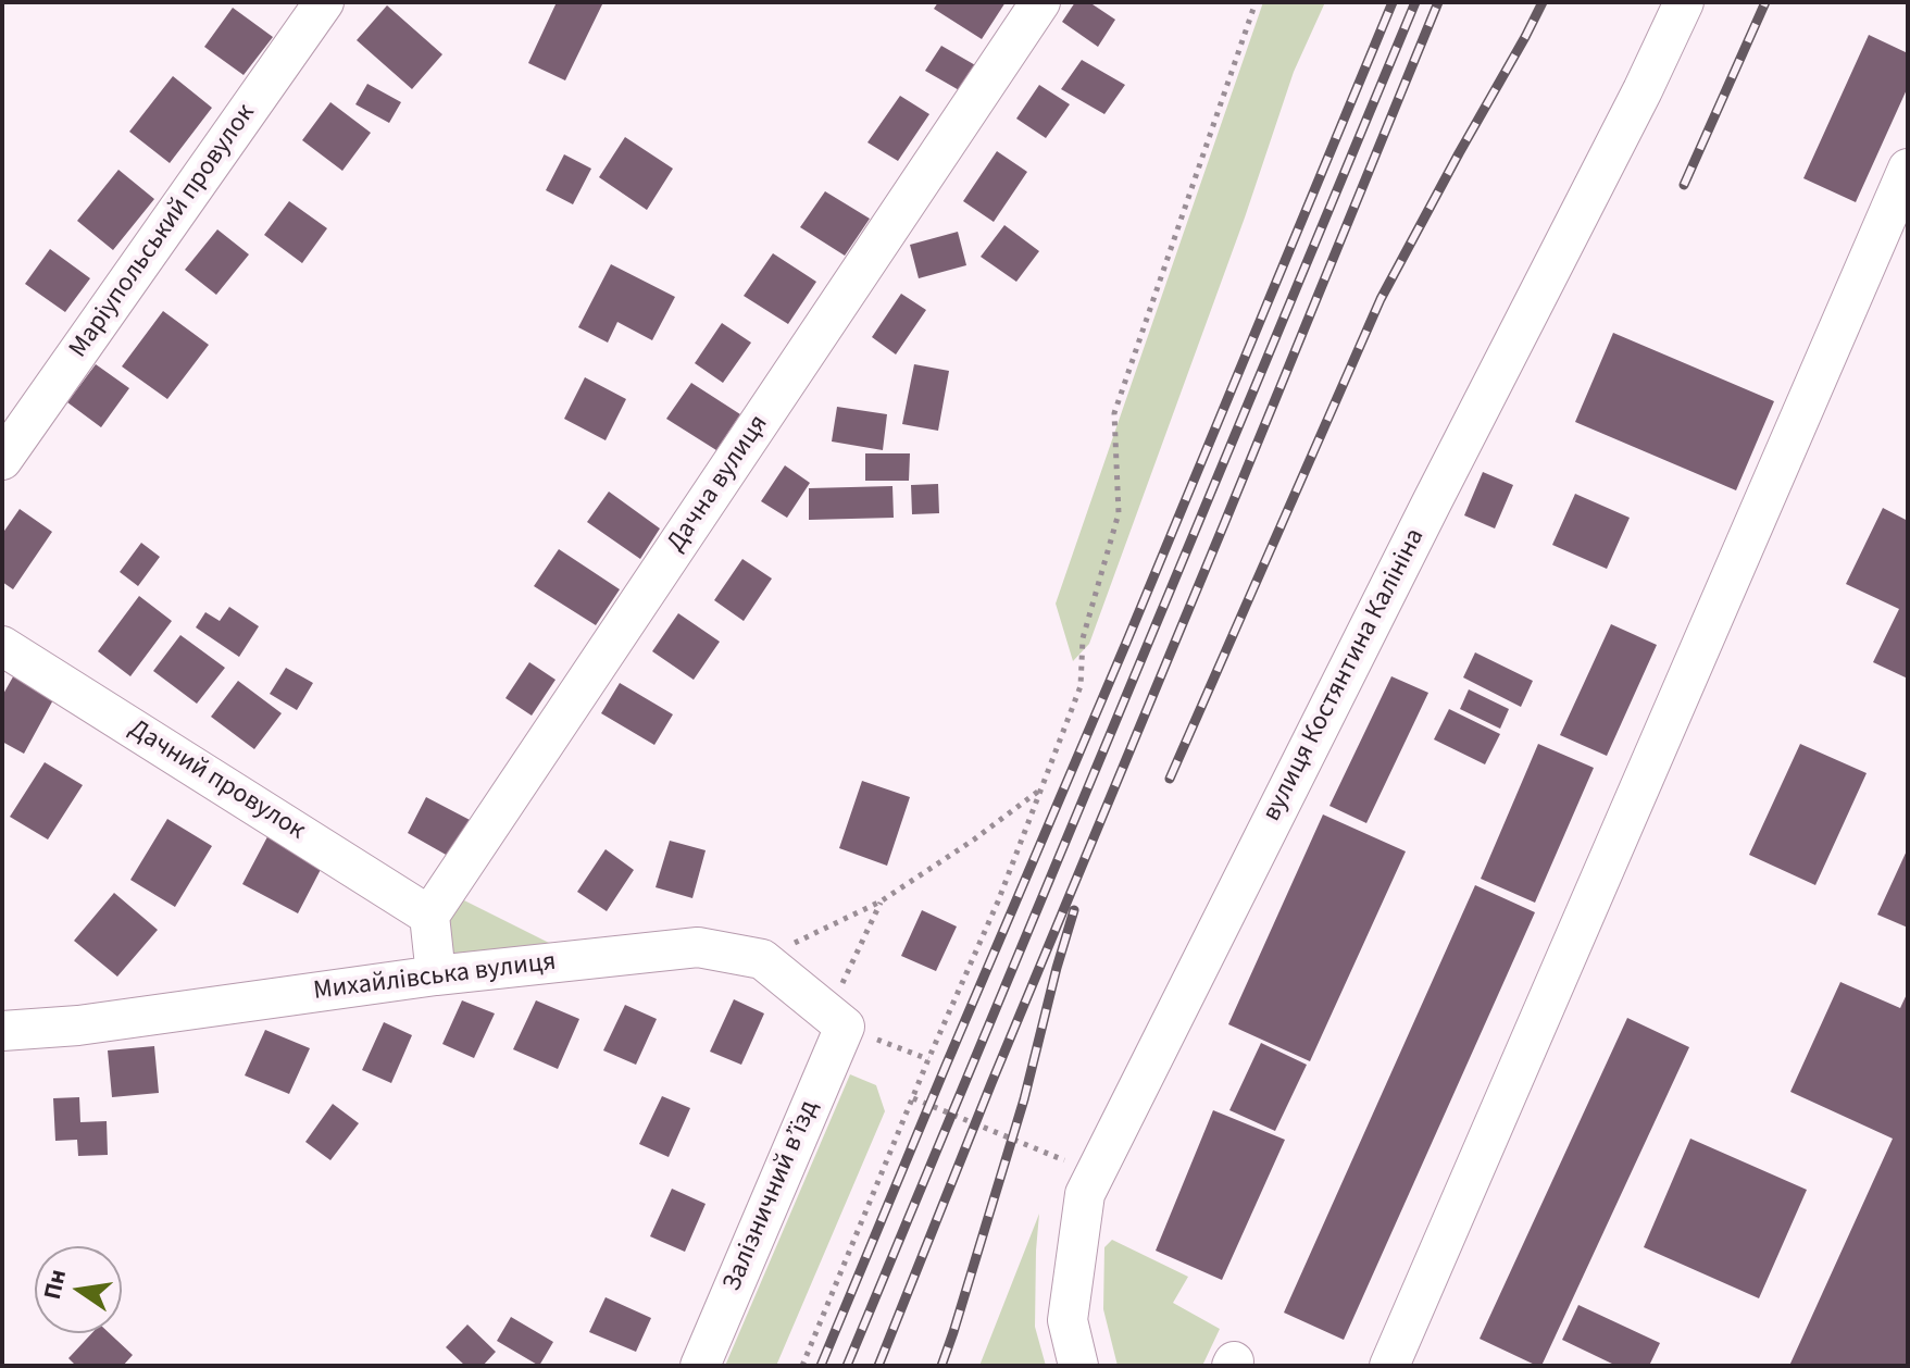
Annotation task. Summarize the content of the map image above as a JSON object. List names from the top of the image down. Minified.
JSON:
{"streets":{"street":["Маріупольський провулок","Дачна вулиця","вулиця Костянтина Калініна","Дачний провулок","Михайлівська вулиця","Залізничний в’їзд"]},"crossings":[["Дачна вулиця","Дачний провулок"],["Михайлівська вулиця","Залізничний в’їзд"]],"north":"left"}
